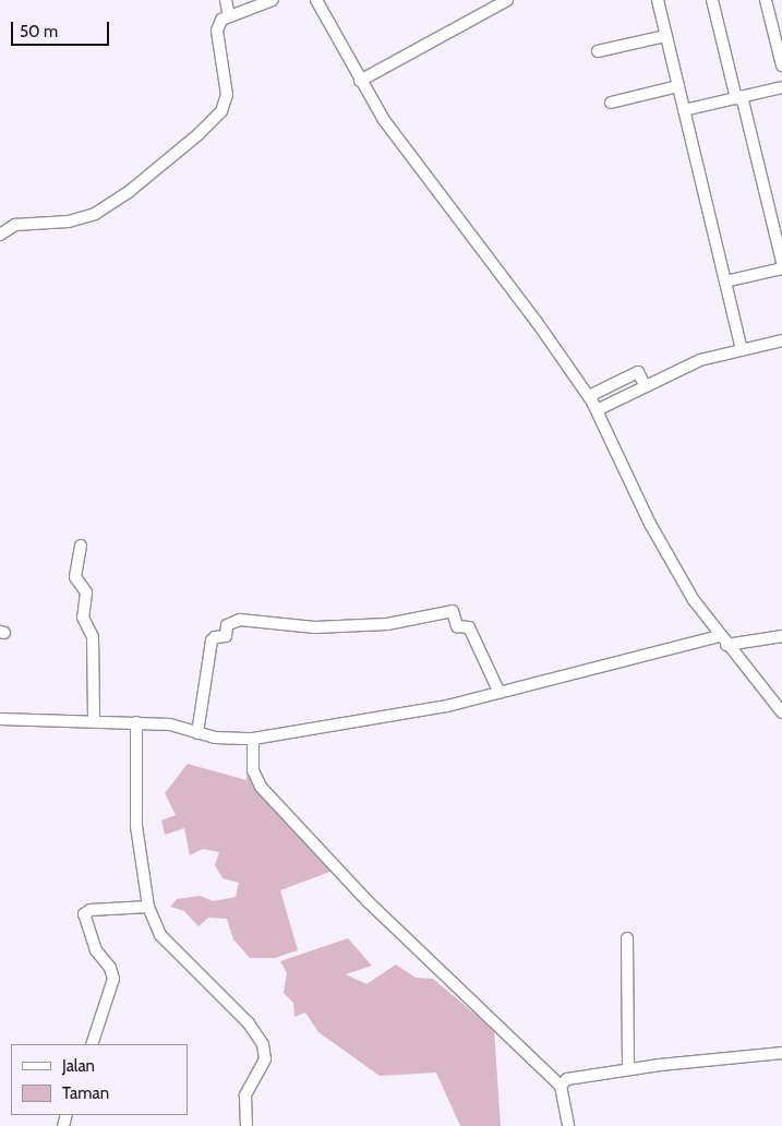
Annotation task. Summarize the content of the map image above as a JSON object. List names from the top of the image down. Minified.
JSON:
{"legend":["Jalan","Taman"],"scale_bar":"50 m"}
